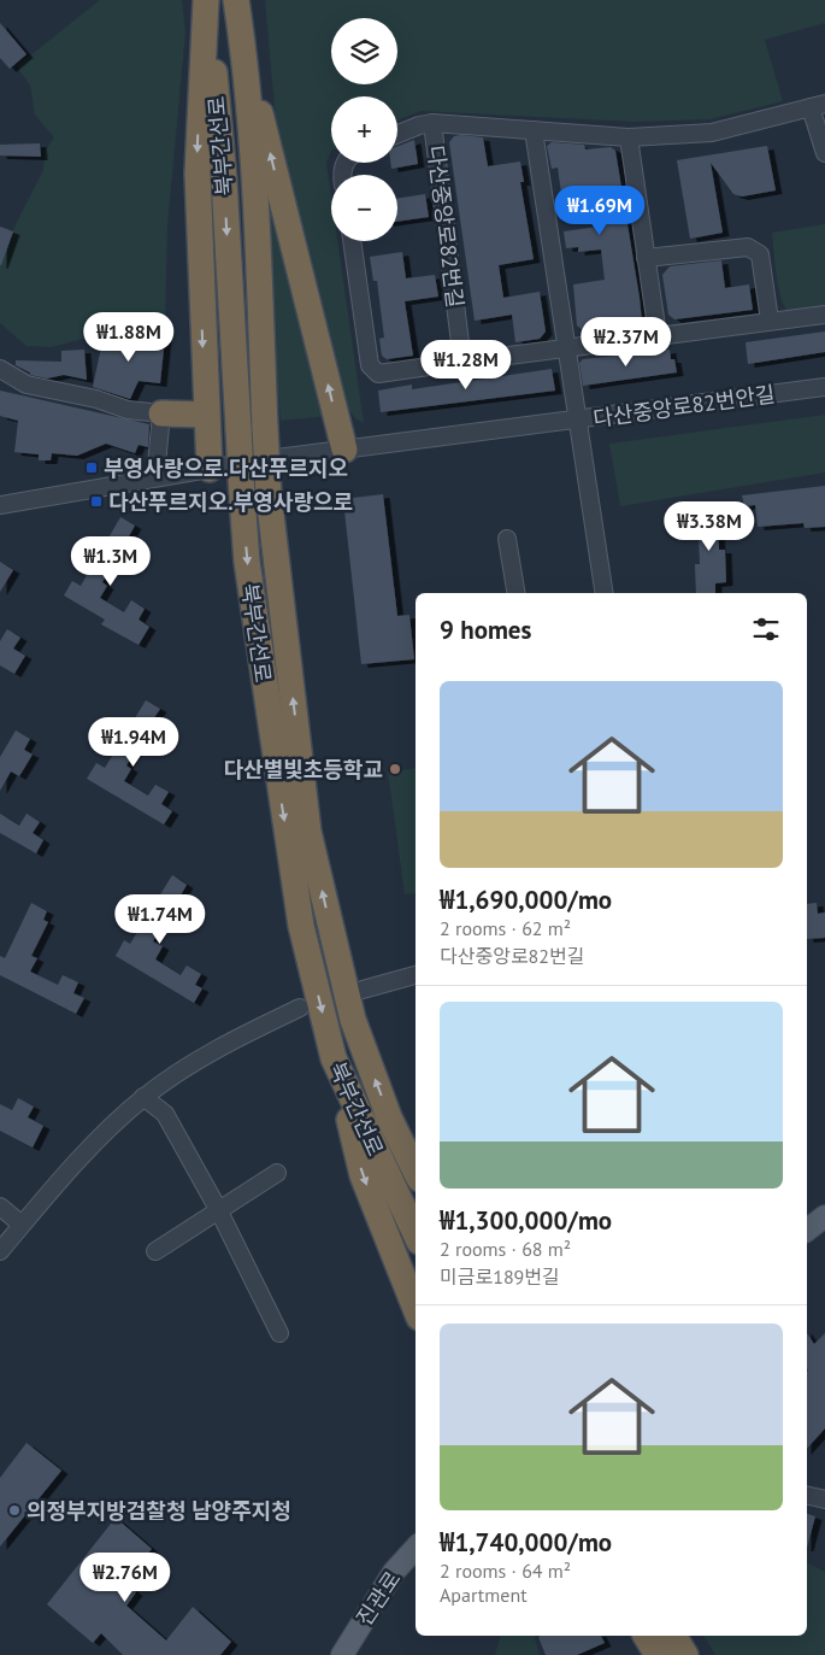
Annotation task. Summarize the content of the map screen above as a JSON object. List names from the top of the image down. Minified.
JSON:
{"streets":{"highway":["북부간선로"],"main road":["진관로"],"street":["다산중앙로82번길","다산중앙로82번안길"]},"places":{"transit":["부영사랑으로.다산푸르지오","다산푸르지오.부영사랑으로"],"other":["다산별빛초등학교","의정부지방검찰청 남양주지청"]},"page":{"map_buttons":["+","−"],"price":["₩1.69M","₩1.88M","₩2.37M","₩1.28M","₩3.38M","₩1.3M","₩1.94M","₩1.74M","₩2.76M"],"heading":"9 homes","list":[{"name":"₩1,690,000/mo","note":"2 rooms · 62 m² · 다산중앙로82번길"},{"name":"₩1,300,000/mo","note":"2 rooms · 68 m² · 미금로189번길"},{"name":"₩1,740,000/mo","note":"2 rooms · 64 m² · Apartment"}]}}
